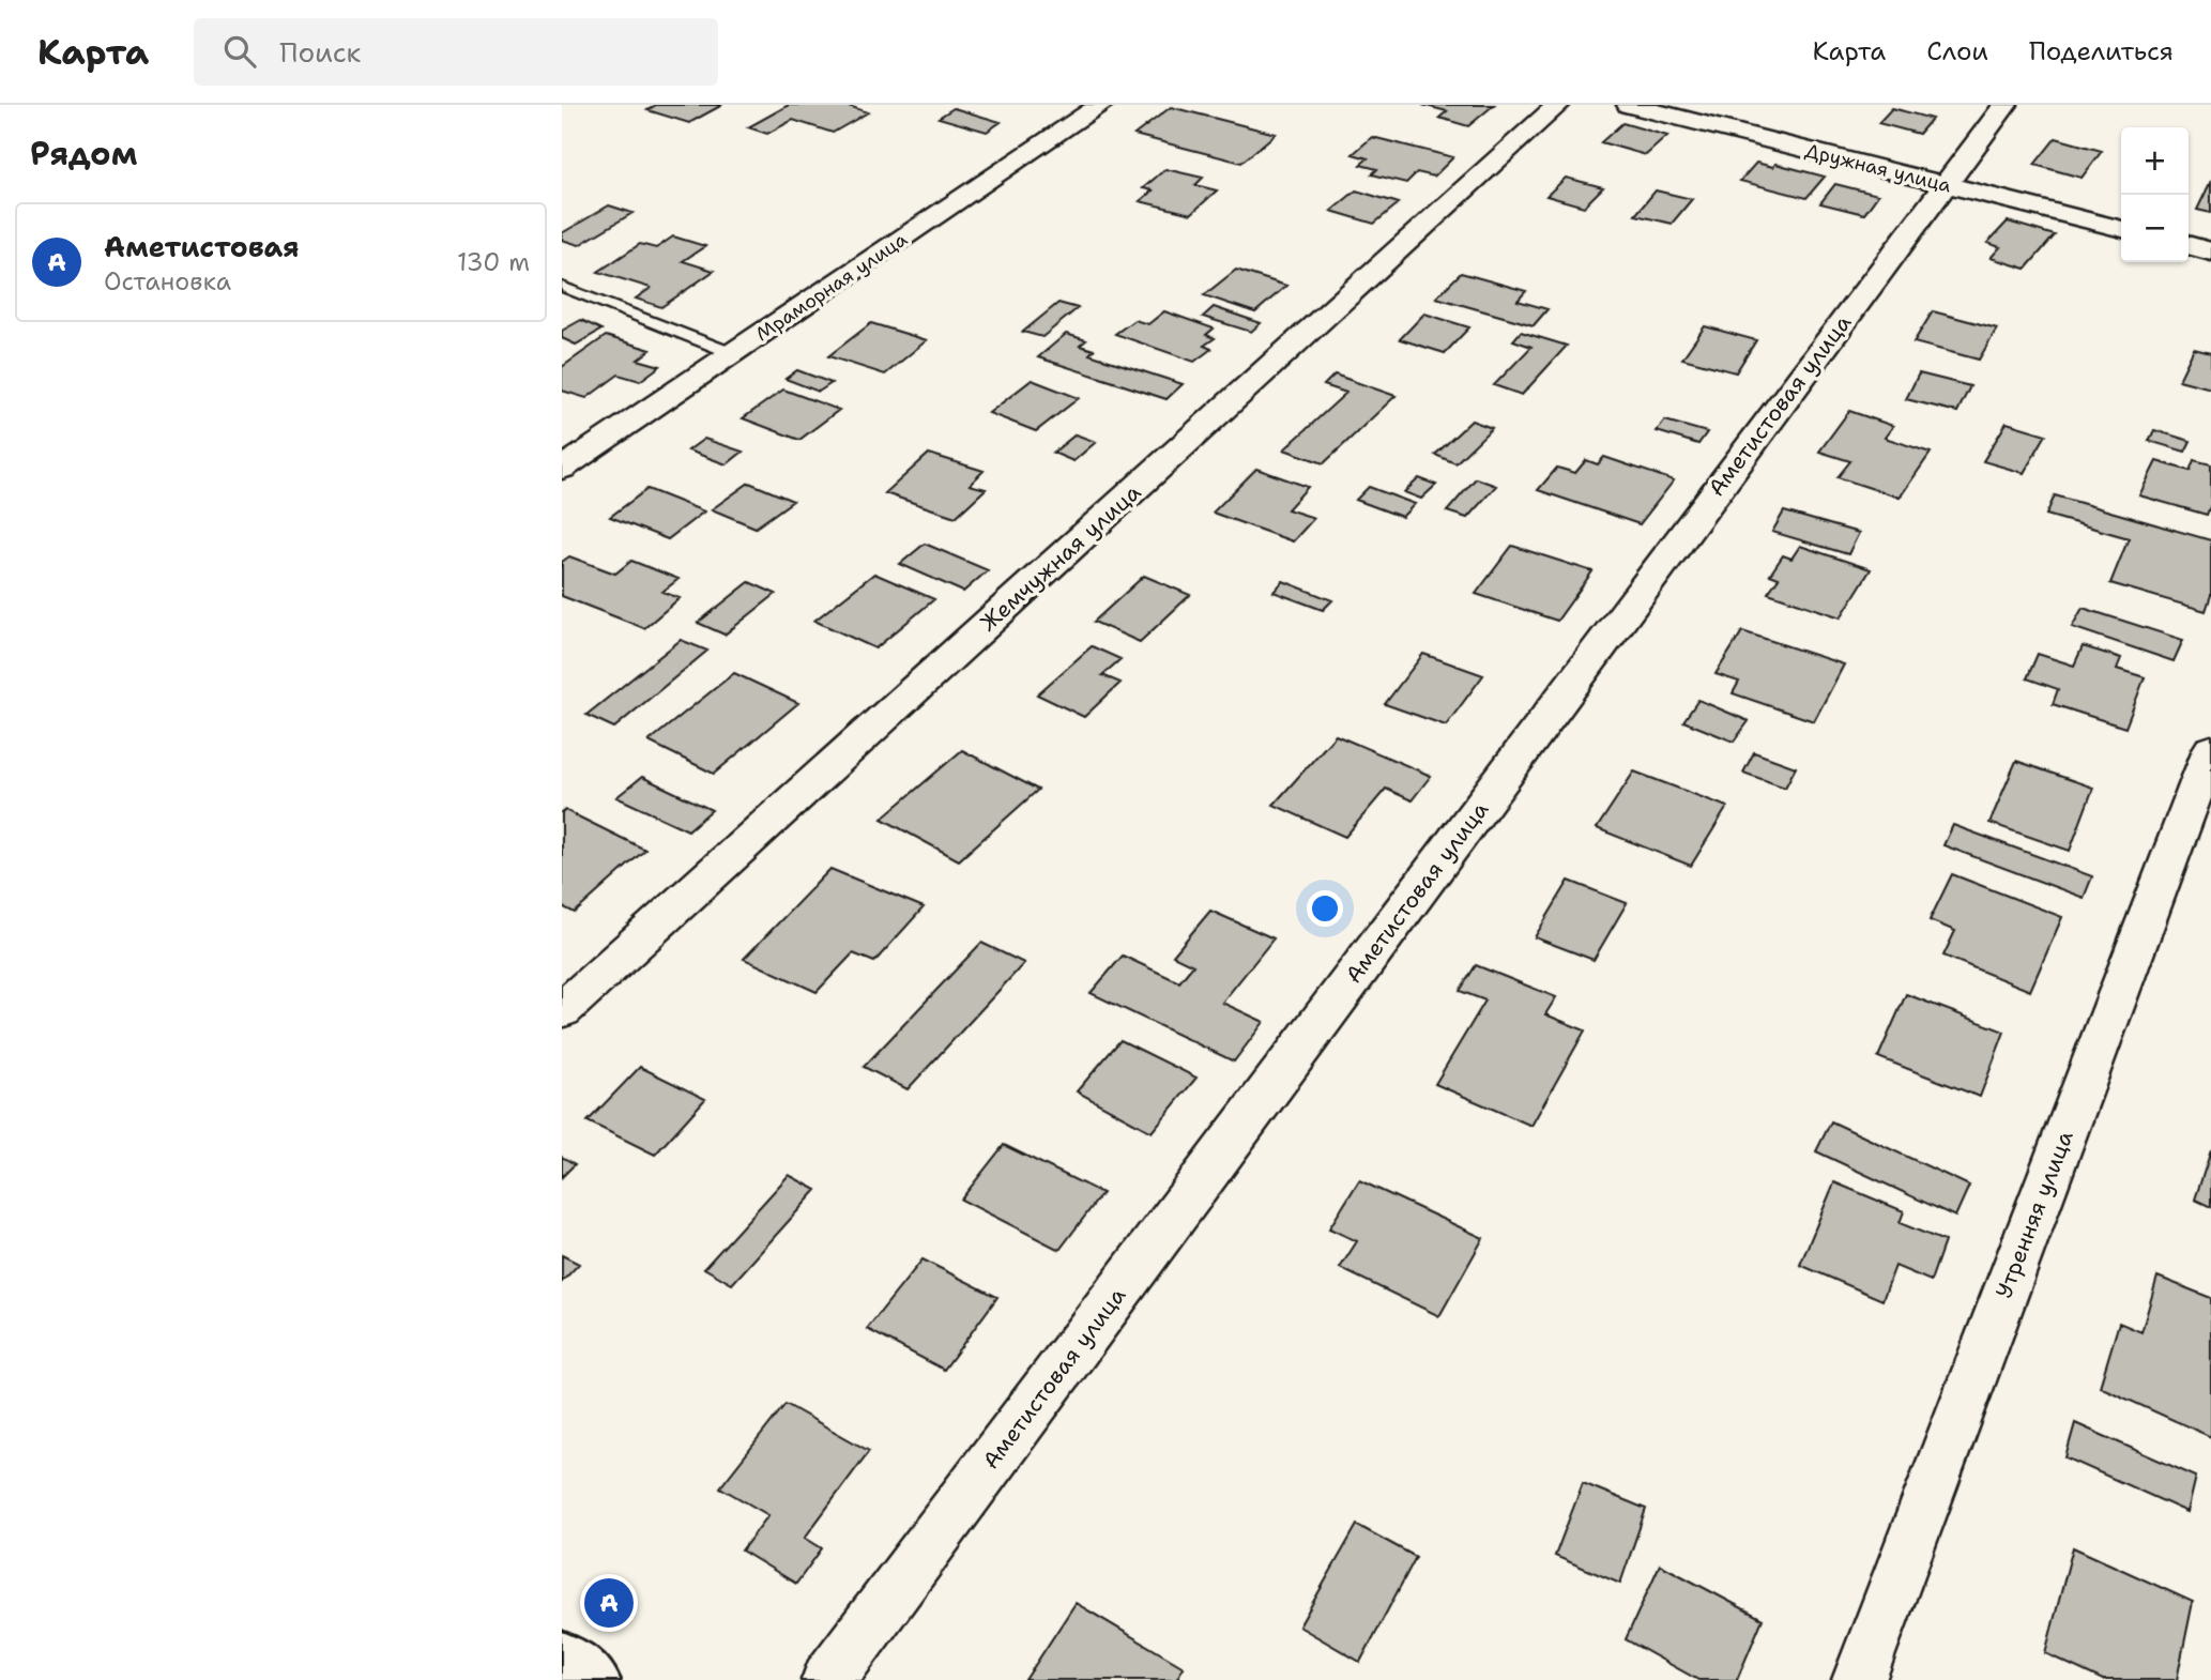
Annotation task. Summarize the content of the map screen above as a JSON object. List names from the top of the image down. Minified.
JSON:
{"streets":{"street":["Дружная улица","Мраморная улица","Аметистовая улица","Жемчужная улица","Утренняя улица"]},"crossings":[["Дружная улица","Аметистовая улица"]],"page":{"header":"Карта","search":"Поиск","nav":["Карта","Слои","Поделиться"],"heading":"Рядом","map_buttons":["+","−"],"list":[{"mark":"A","name":"Аметистовая","note":"Остановка","value":"130 m"}],"pins":"A"}}
